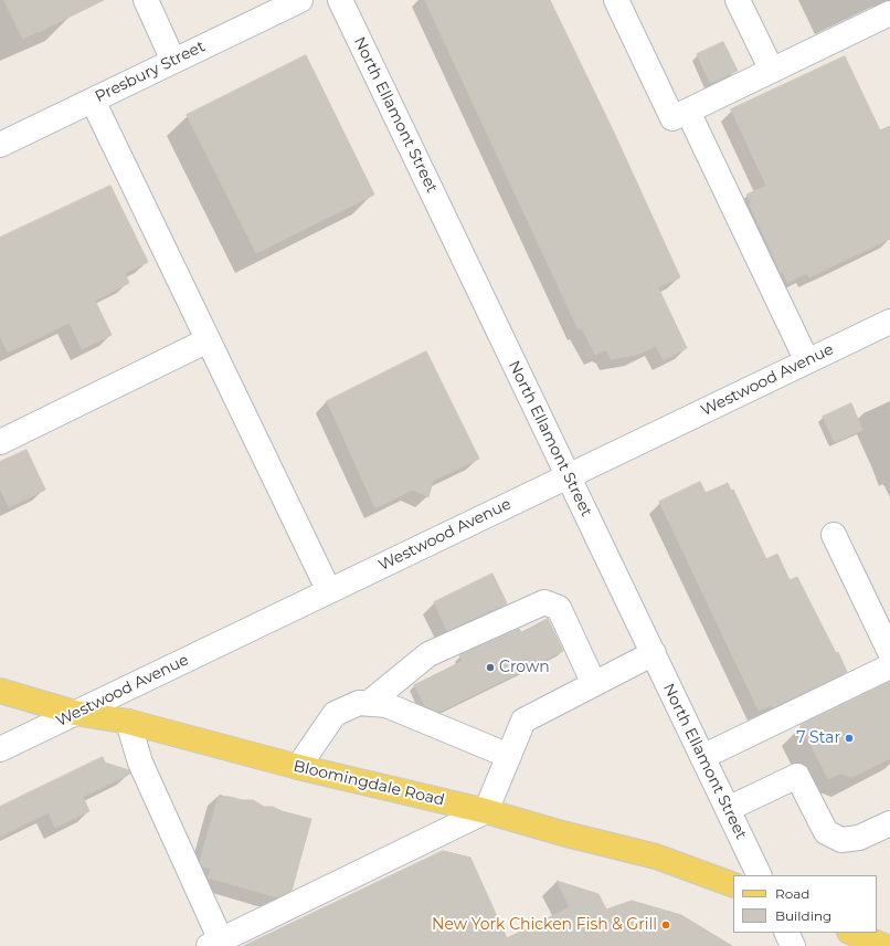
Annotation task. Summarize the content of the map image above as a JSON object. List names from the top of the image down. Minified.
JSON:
{"streets":{"main road":["Bloomingdale Road"],"street":["Presbury Street","North Ellamont Street","Westwood Avenue"]},"crossings":[["North Ellamont Street","Westwood Avenue"],["Westwood Avenue","Bloomingdale Road"]],"places":["Crown","7 Star","New York Chicken Fish & Grill"],"legend":["Road","Building"]}
